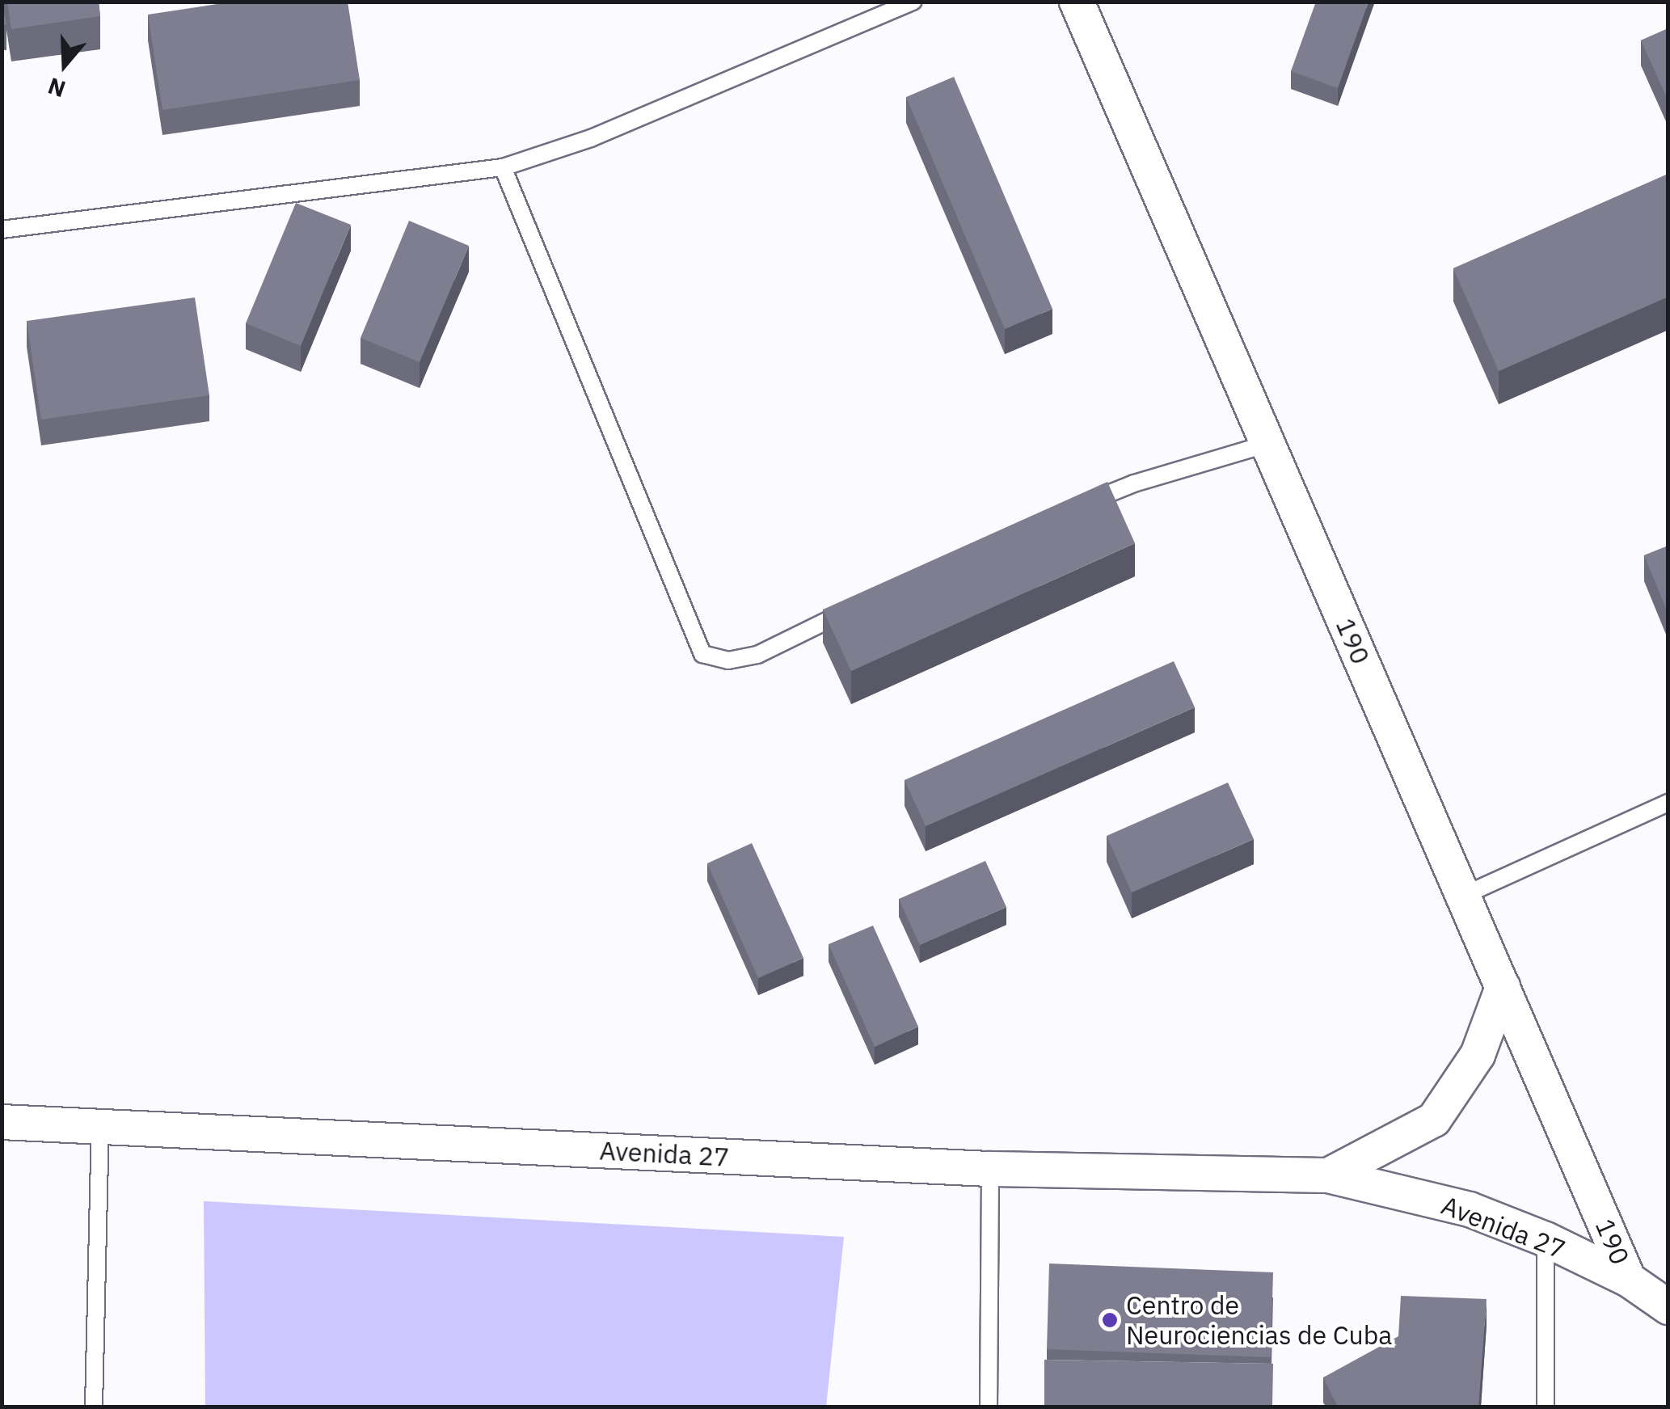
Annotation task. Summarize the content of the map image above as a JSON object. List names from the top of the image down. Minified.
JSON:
{"streets":{"street":["190","Avenida 27"]},"crossings":[["190","Avenida 27"]],"places":["Centro de Neurociencias de Cuba"],"north":"bottom"}
